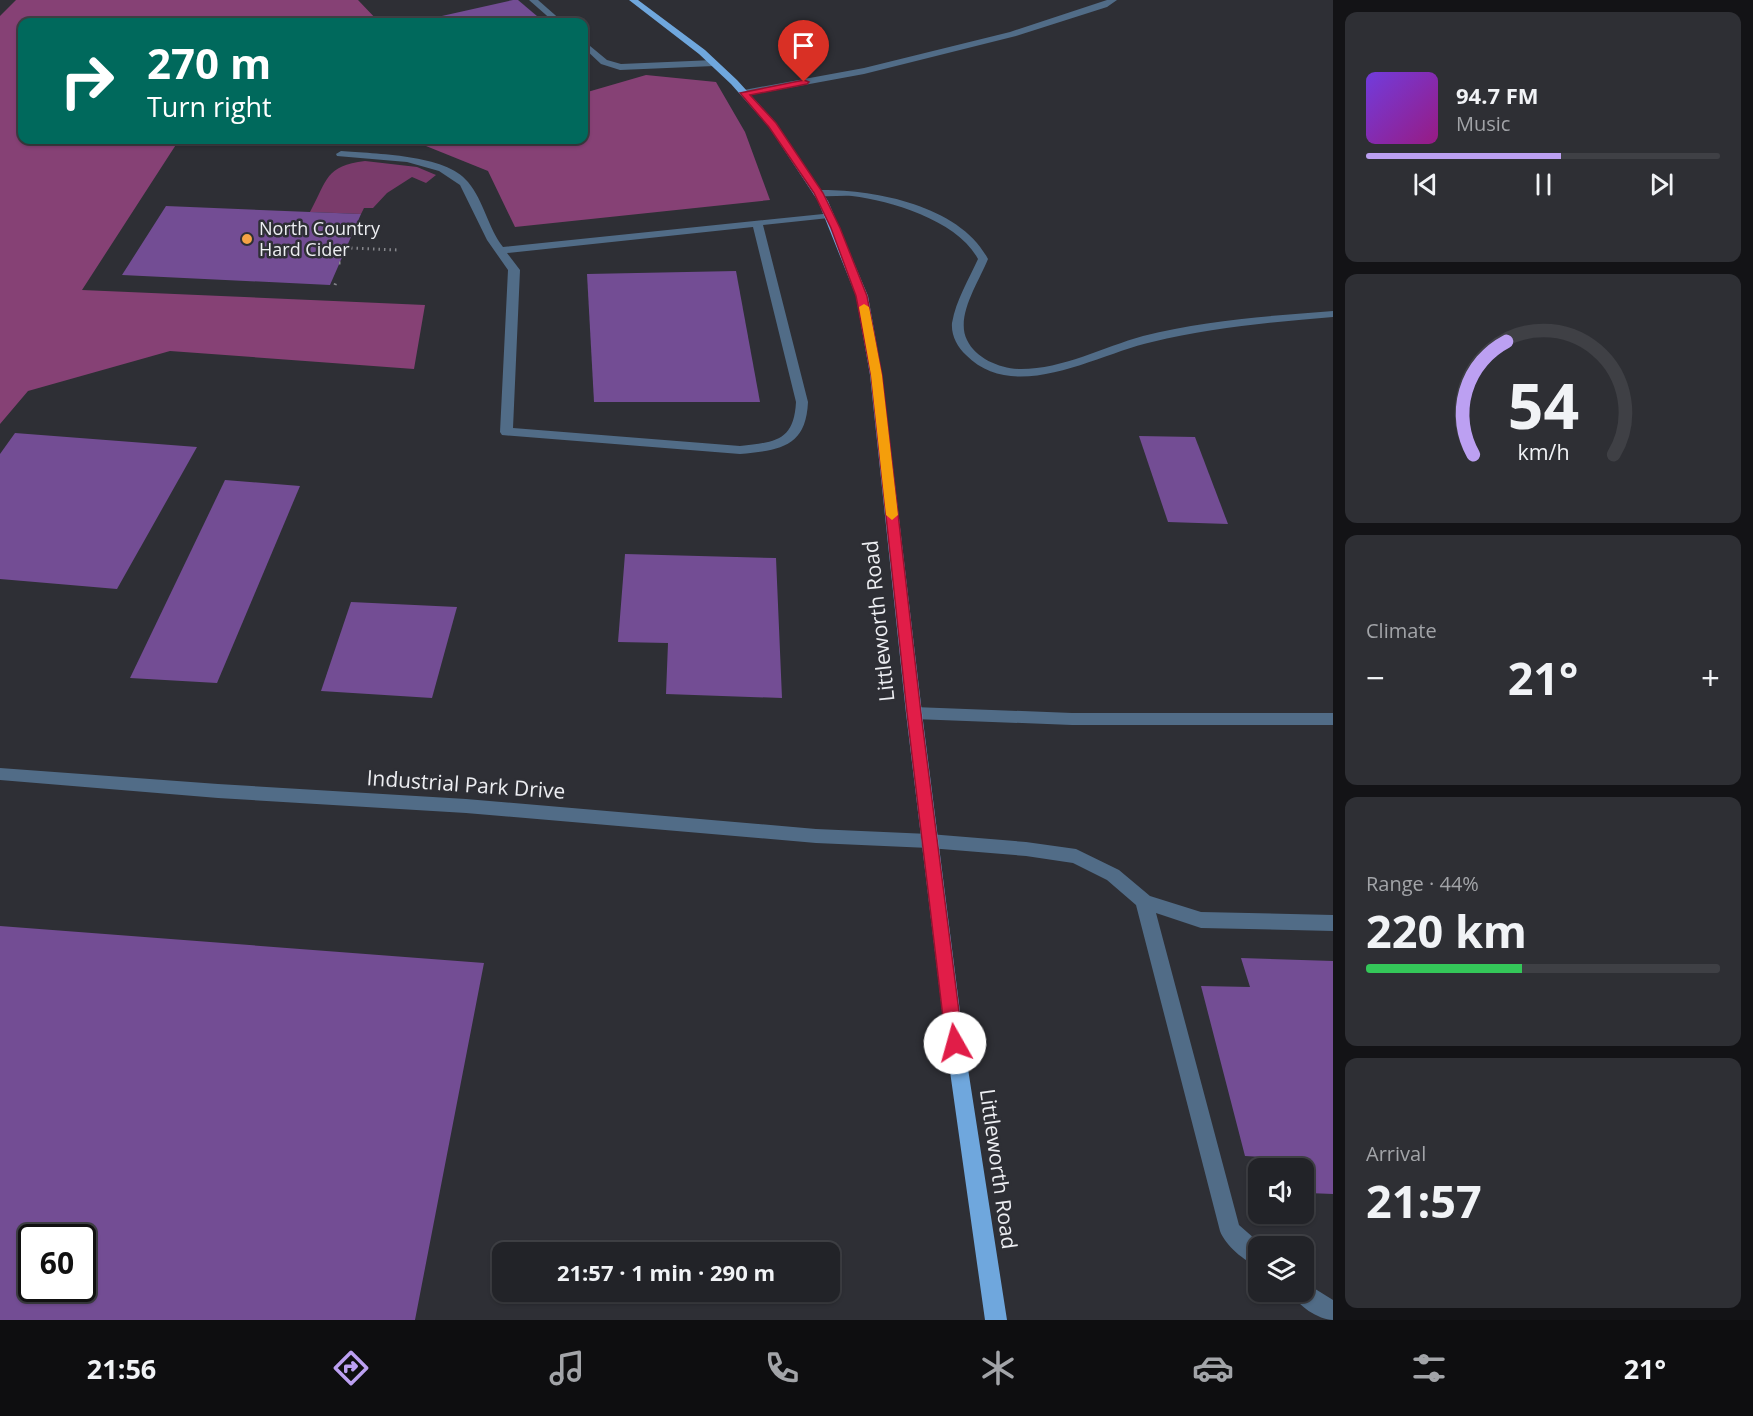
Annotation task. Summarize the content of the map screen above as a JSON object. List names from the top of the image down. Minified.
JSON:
{"streets":{"main road":["Littleworth Road"],"street":["Industrial Park Drive"]},"crossings":[["Littleworth Road","Industrial Park Drive"]],"places":["North Country Hard Cider"],"page":{"turn":["270 m","Turn right"],"song":["94.7 FM","Music"],"tile":["Climate",["Range · 44%","220 km"],["Arrival","21:57"]],"heat":["−","21°","+"],"limit":"60","trip":"21:57 · 1 min · 290 m","tabs":["21:56","21°"],"gauge":["54","km/h"]}}
